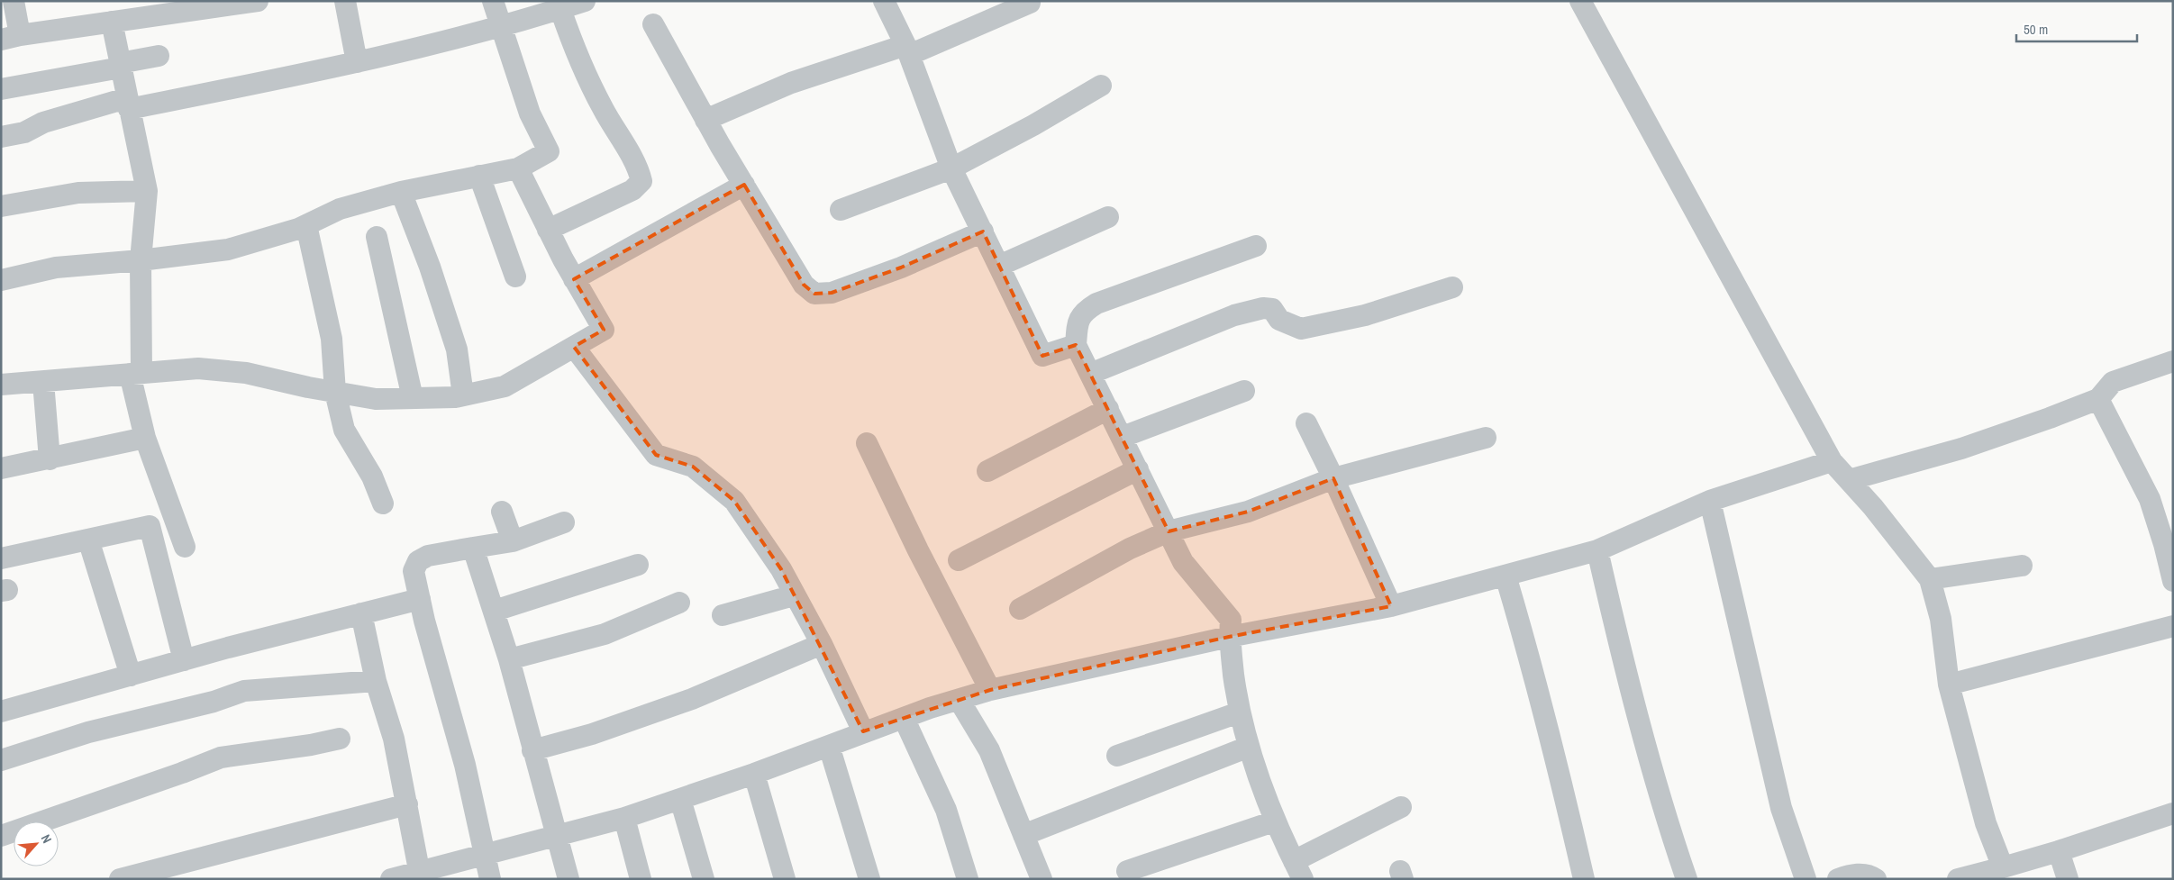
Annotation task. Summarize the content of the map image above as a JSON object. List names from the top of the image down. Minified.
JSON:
{"scale_bar":"50 m","north":"top right"}
